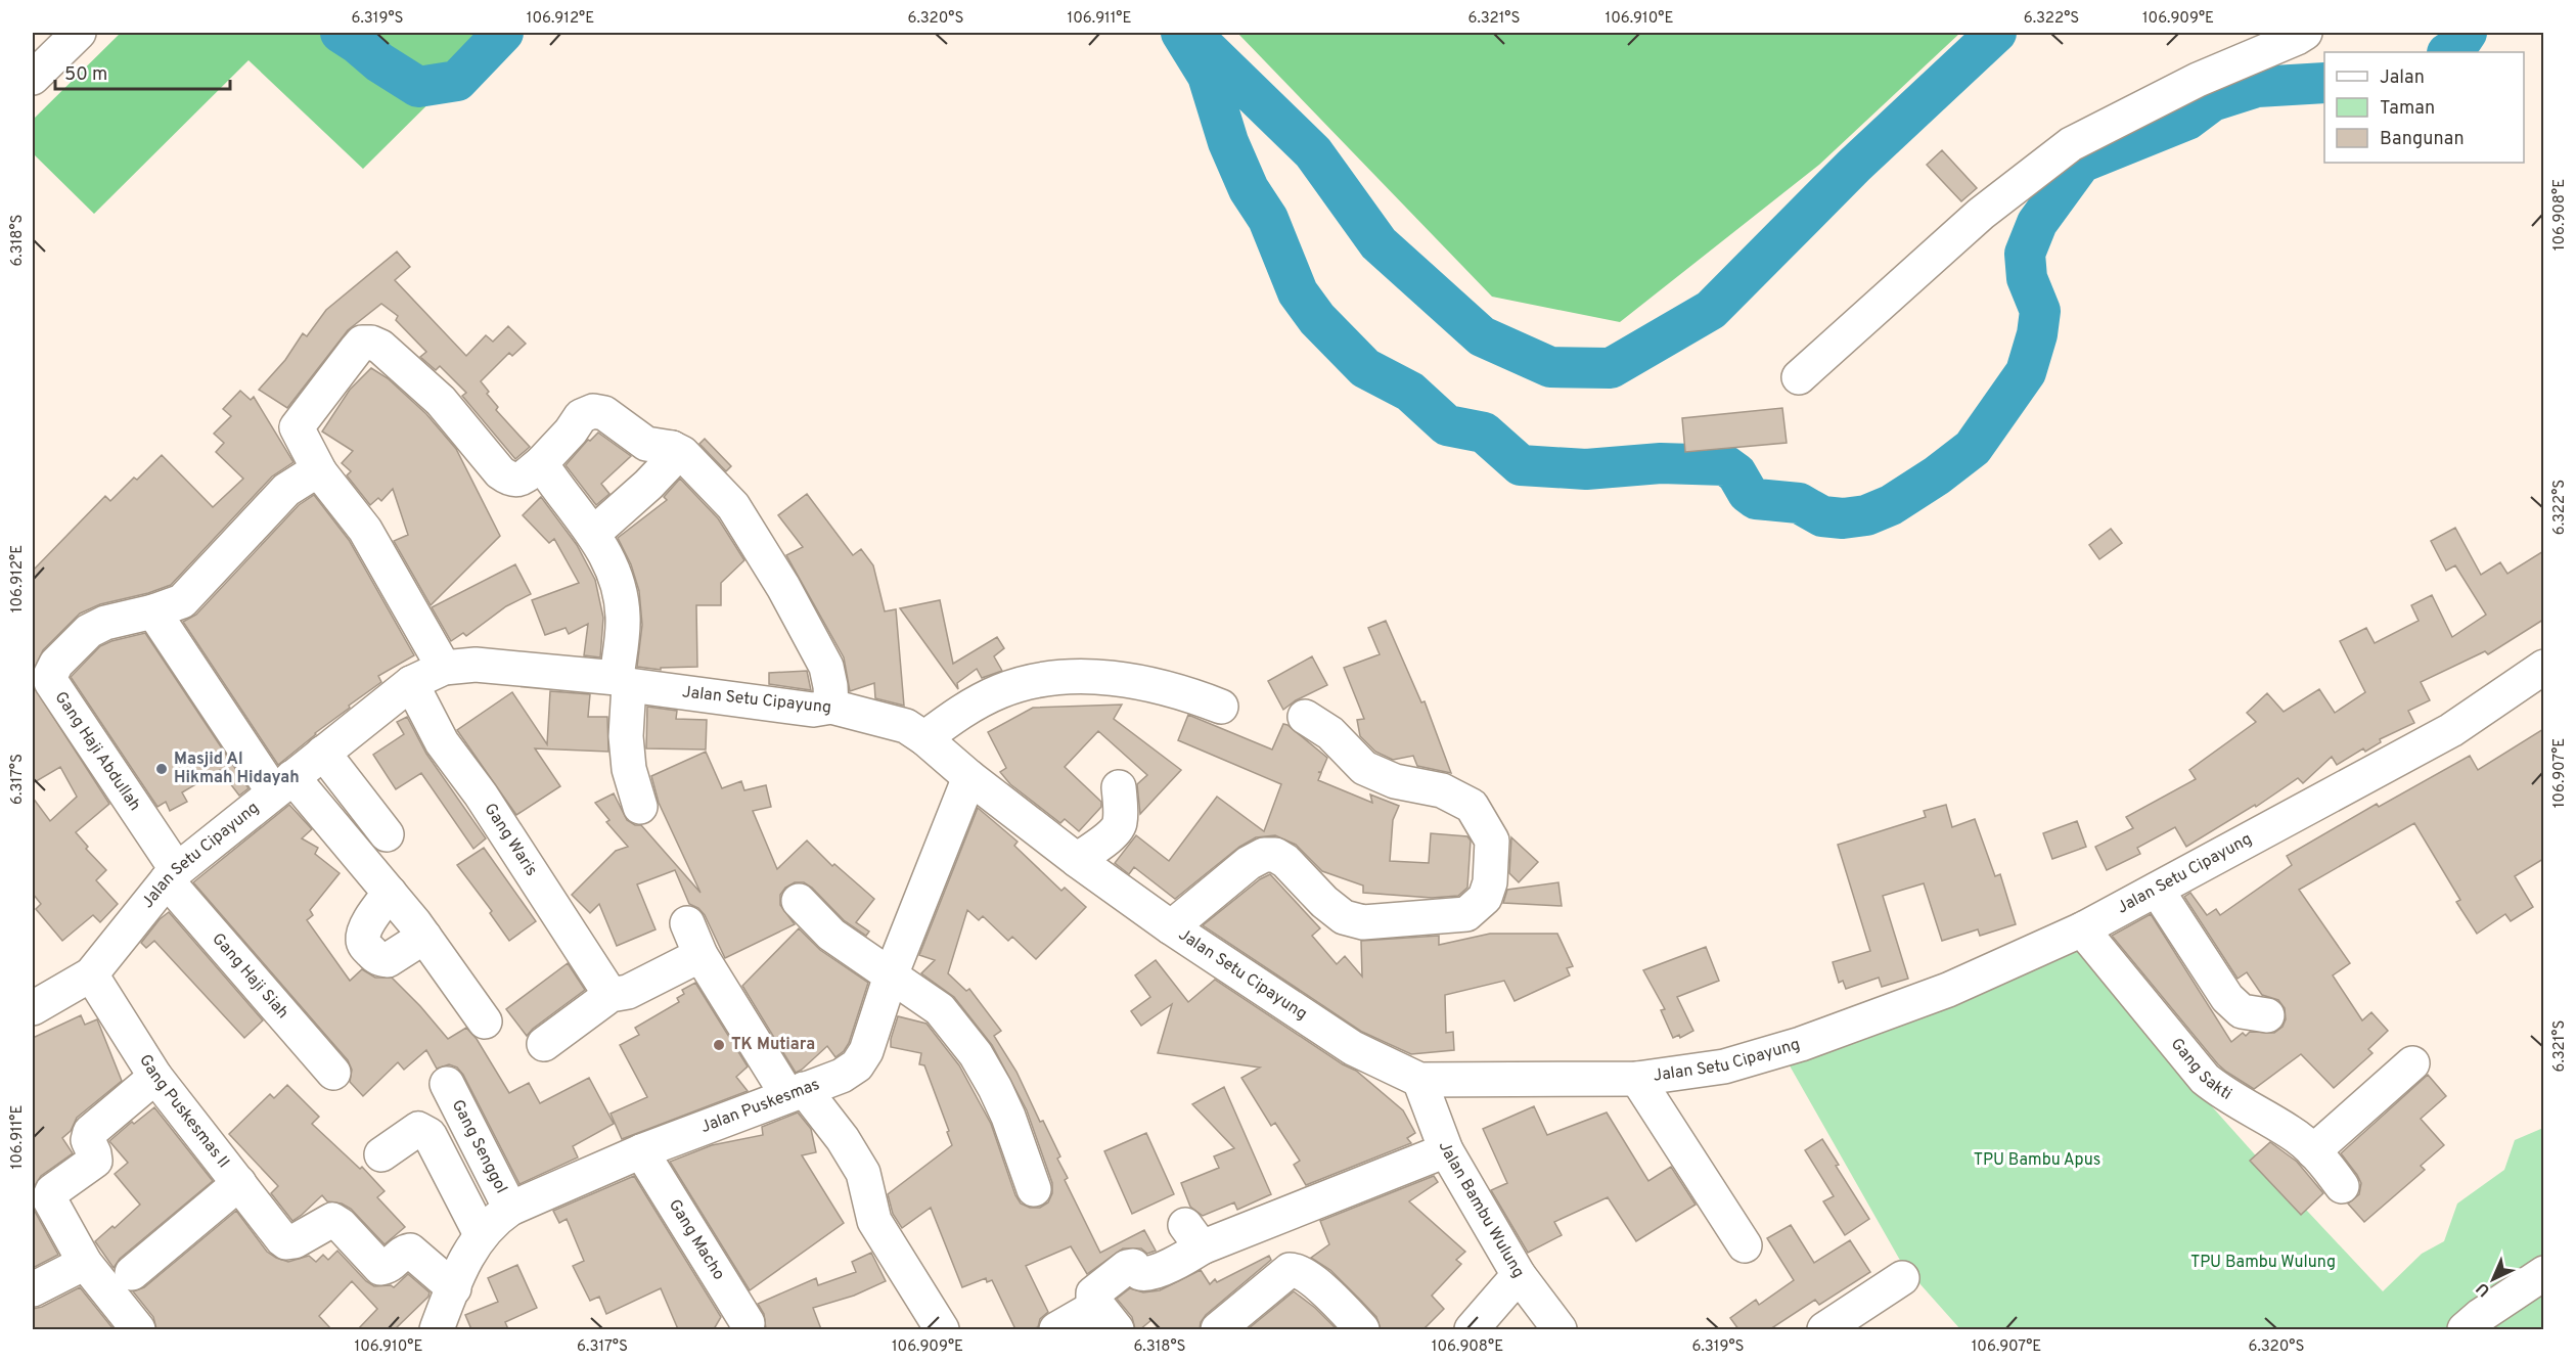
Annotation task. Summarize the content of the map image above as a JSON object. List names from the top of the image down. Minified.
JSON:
{"streets":{"street":["Jalan Setu Cipayung","Gang Haji Abdullah","Gang Waris","Gang Haji Siah","Gang Sakti","Jalan Puskesmas","Gang Puskesmas II","Gang Senggol","Jalan Bambu Wulung","Gang Macho"]},"crossings":[["Jalan Setu Cipayung","Gang Haji Abdullah"],["Jalan Setu Cipayung","Gang Waris"],["Jalan Setu Cipayung","Gang Haji Siah"],["Jalan Setu Cipayung","Gang Sakti"],["Jalan Setu Cipayung","Jalan Puskesmas"],["Jalan Setu Cipayung","Gang Puskesmas II"],["Jalan Setu Cipayung","Jalan Bambu Wulung"],["Gang Haji Abdullah","Gang Haji Siah"],["Jalan Puskesmas","Gang Puskesmas II"],["Jalan Puskesmas","Gang Senggol"],["Jalan Puskesmas","Gang Macho"]],"parks":["TPU Bambu Apus","TPU Bambu Wulung"],"places":["Masjid Al Hikmah Hidayah","TK Mutiara"],"legend":["Jalan","Taman","Bangunan"],"scale_bar":"50 m","north":"bottom left","coordinates":["6.319°S","106.912°E","6.320°S","106.911°E","6.321°S","106.910°E","6.322°S","106.909°E","106.908°E","6.318°S","106.907°E","6.317°S"]}
